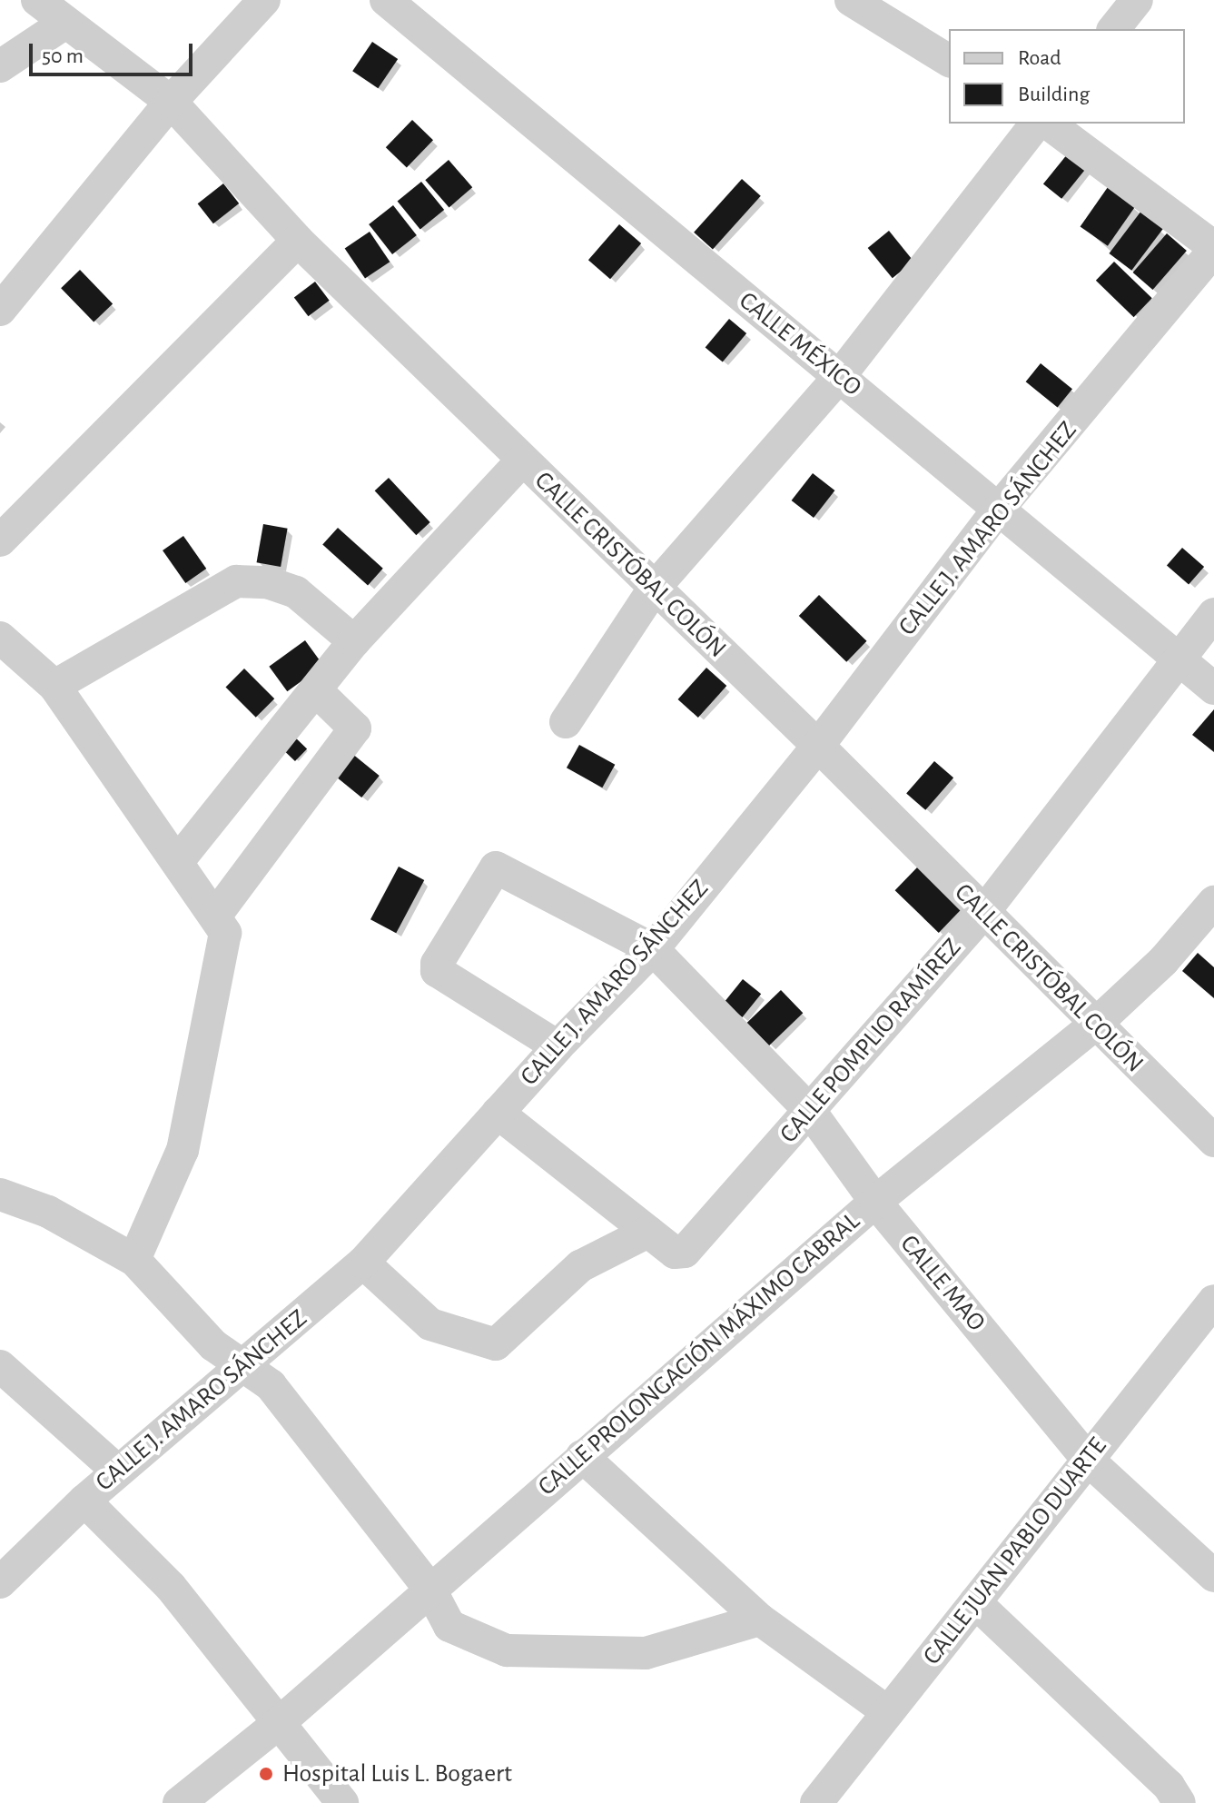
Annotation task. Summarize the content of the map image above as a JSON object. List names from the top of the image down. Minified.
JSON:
{"streets":{"street":["CALLE MÉXICO","CALLE J. AMARO SÁNCHEZ","CALLE CRISTÓBAL COLÓN","CALLE POMPLIO RAMÍREZ","CALLE MAO","CALLE PROLONGACIÓN MÁXIMO CABRAL","CALLE JUAN PABLO DUARTE"]},"crossings":[["CALLE MÉXICO","CALLE J. AMARO SÁNCHEZ"],["CALLE MÉXICO","CALLE POMPLIO RAMÍREZ"],["CALLE J. AMARO SÁNCHEZ","CALLE CRISTÓBAL COLÓN"],["CALLE J. AMARO SÁNCHEZ","CALLE MAO"],["CALLE CRISTÓBAL COLÓN","CALLE POMPLIO RAMÍREZ"],["CALLE CRISTÓBAL COLÓN","CALLE PROLONGACIÓN MÁXIMO CABRAL"],["CALLE POMPLIO RAMÍREZ","CALLE MAO"],["CALLE MAO","CALLE PROLONGACIÓN MÁXIMO CABRAL"],["CALLE MAO","CALLE JUAN PABLO DUARTE"]],"places":["Hospital Luis L. Bogaert"],"legend":["Road","Building"],"scale_bar":"50 m"}
